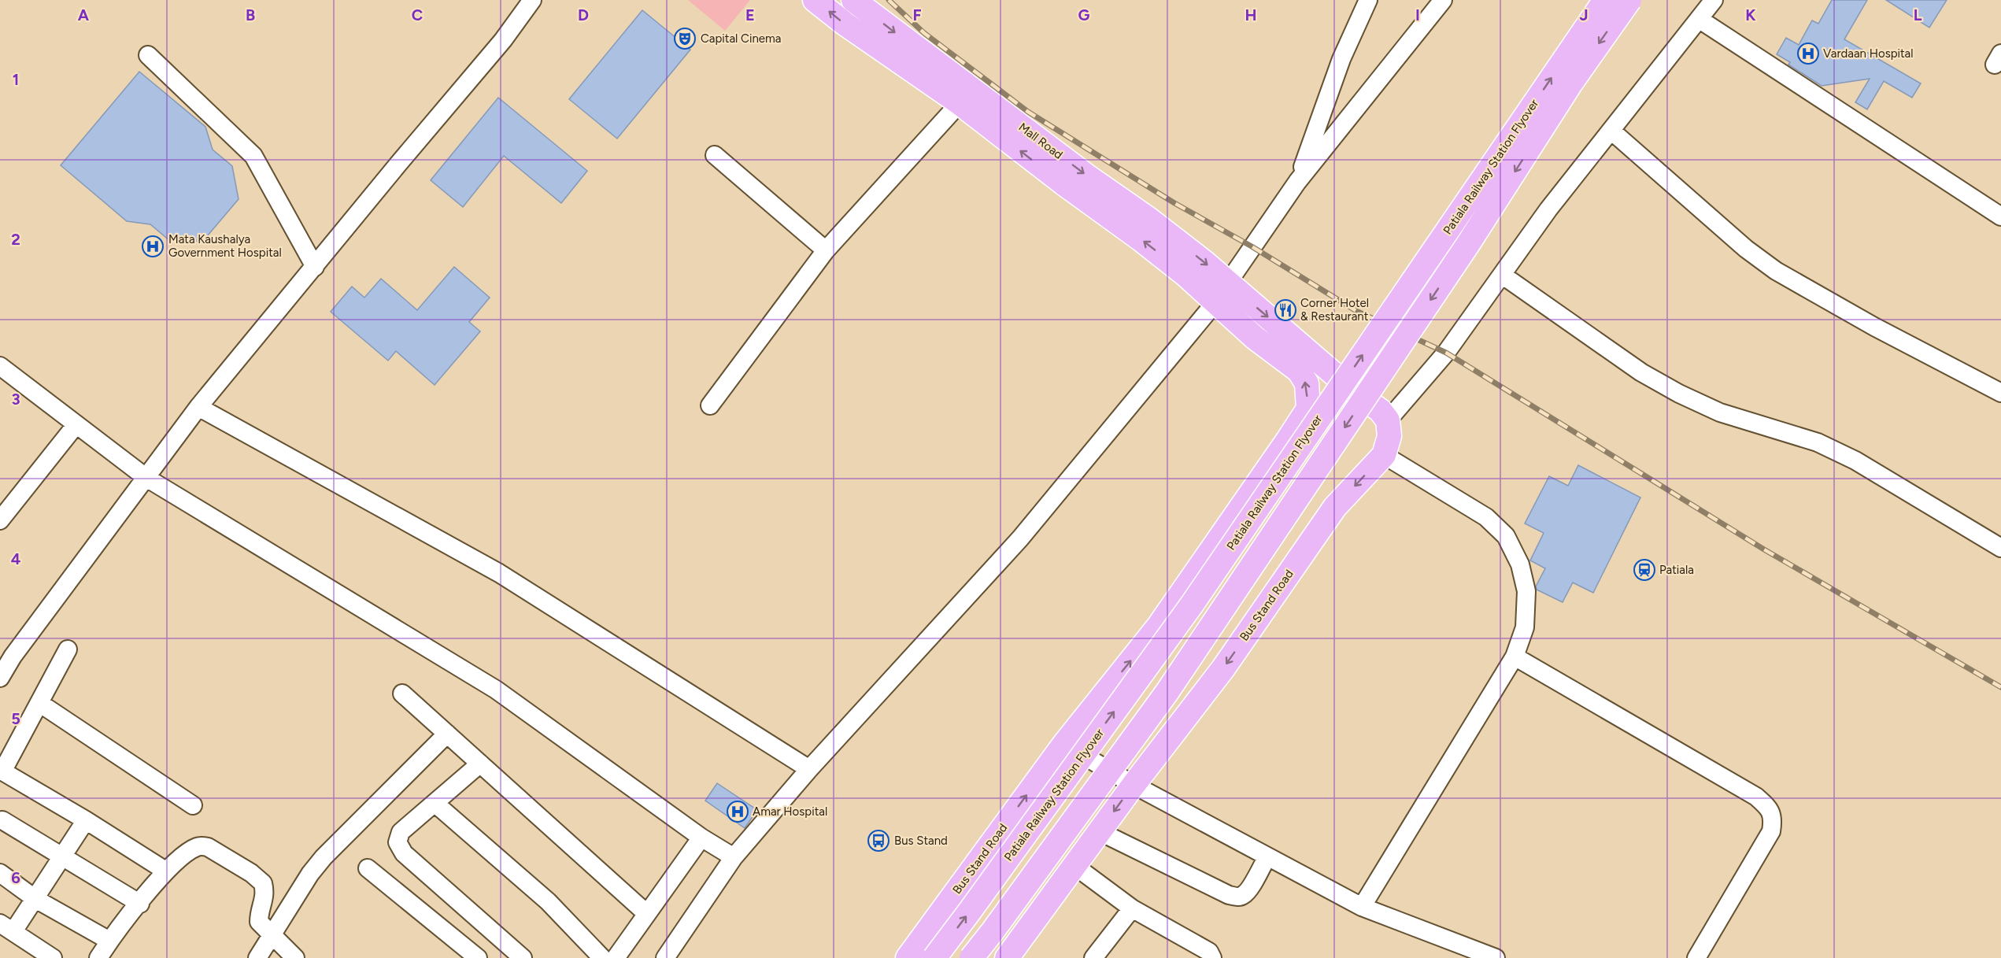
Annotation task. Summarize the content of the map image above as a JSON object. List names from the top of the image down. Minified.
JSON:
{"streets":{"main road":["Mall Road","Patiala Railway Station Flyover","Bus Stand Road"]},"crossings":[["Mall Road","Bus Stand Road"]],"places":{"theatre":["Capital Cinema"],"hospital":["Vardaan Hospital","Mata Kaushalya Government Hospital","Amar Hospital"],"restaurant":["Corner Hotel & Restaurant"],"station":["Patiala"],"bus stop":["Bus Stand"]},"grid":{"columns":["A","B","C","D","E","F","G","H","I","J","K","L"],"rows":["1","2","3","4","5","6"]}}
